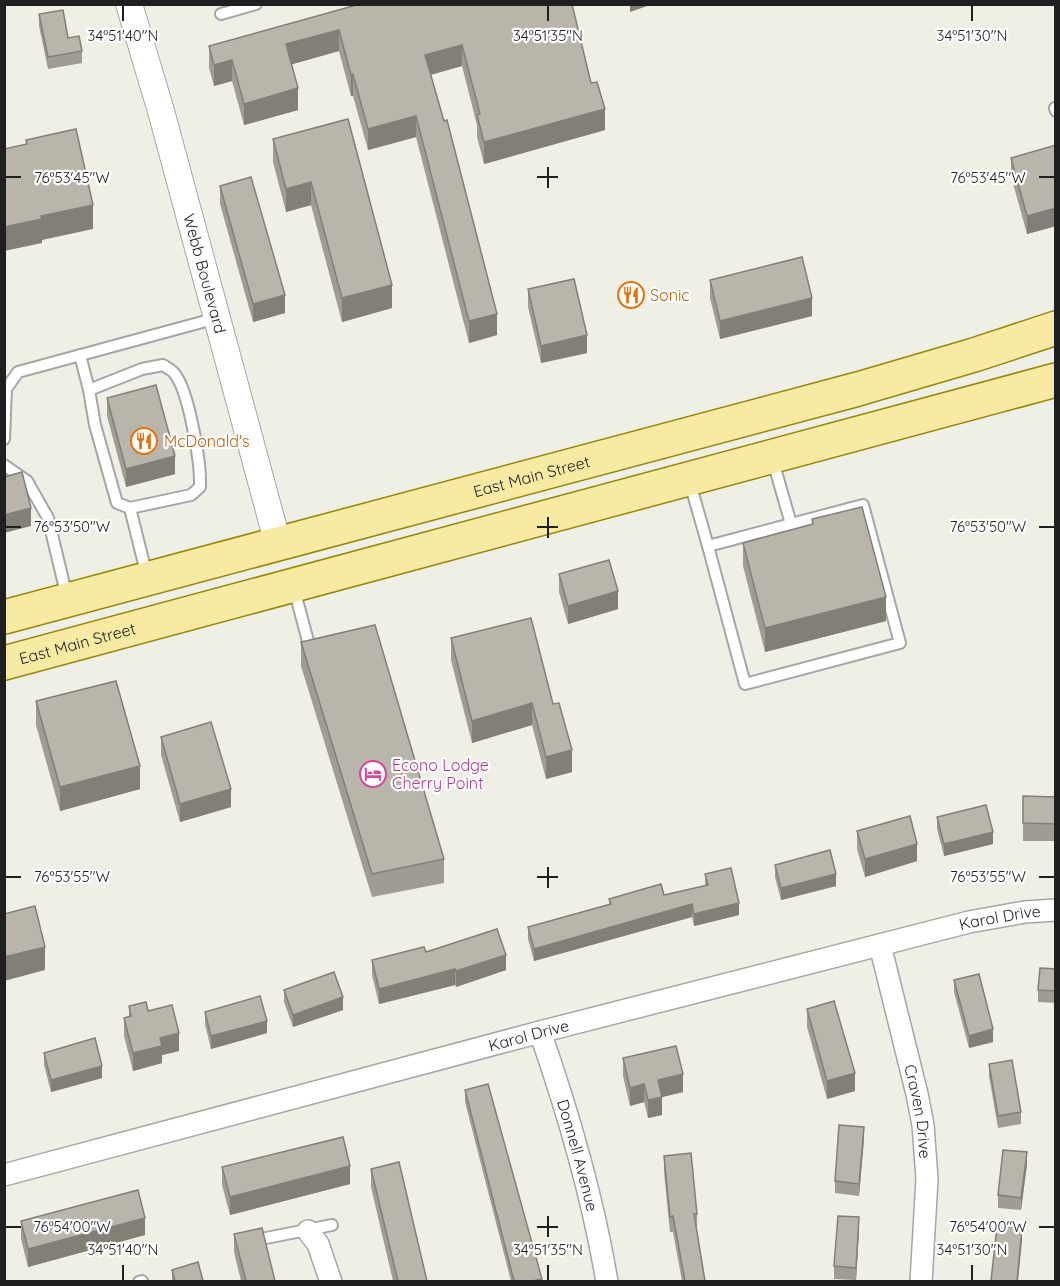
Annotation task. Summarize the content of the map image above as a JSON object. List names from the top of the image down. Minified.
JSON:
{"streets":{"main road":["East Main Street"],"street":["Webb Boulevard","Karol Drive","Craven Drive","Donnell Avenue"]},"crossings":[["Webb Boulevard","East Main Street"],["Karol Drive","Craven Drive"],["Karol Drive","Donnell Avenue"]],"places":{"restaurant":["Sonic","McDonald's"],"hotel":["Econo Lodge Cherry Point"]},"coordinates":["34°51'40\"N","34°51'35\"N","34°51'30\"N","76°53'45\"W","76°53'50\"W","76°53'55\"W","76°54'00\"W"]}
